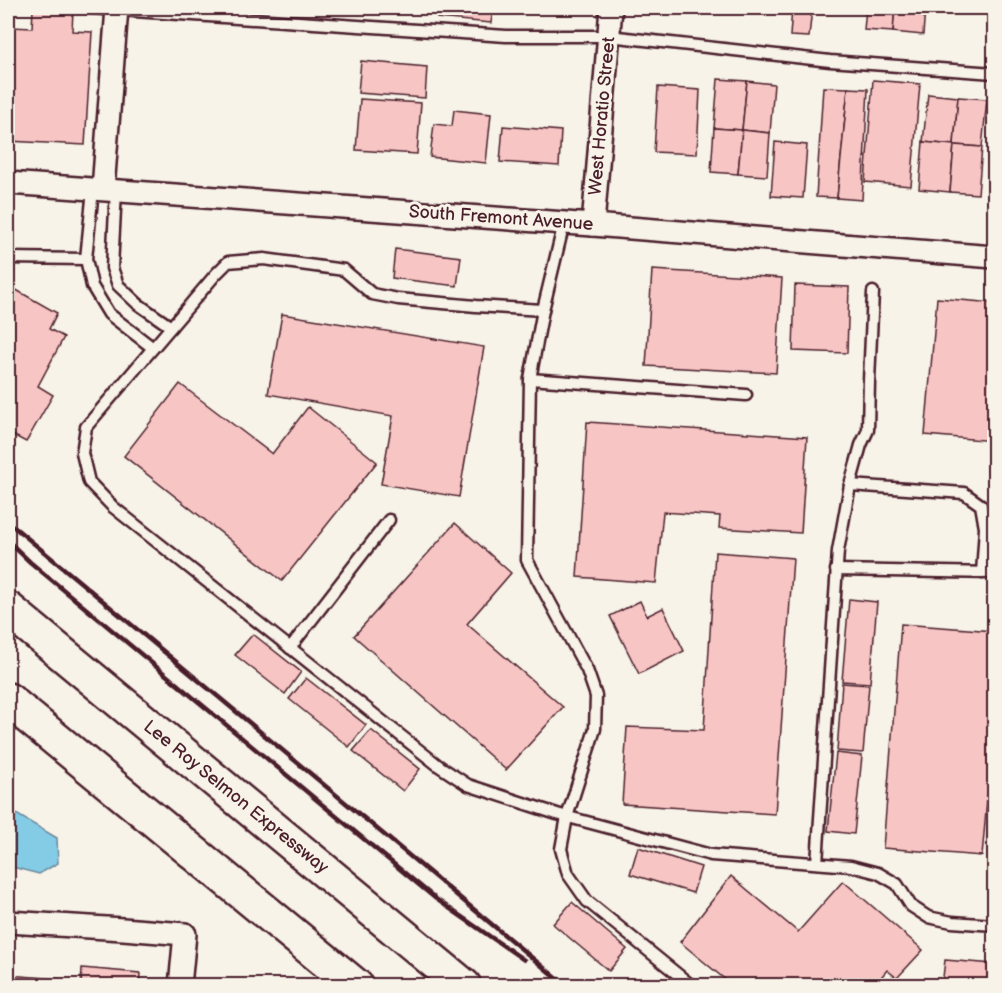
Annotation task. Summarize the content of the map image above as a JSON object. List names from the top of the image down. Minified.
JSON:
{"streets":{"highway":["Lee Roy Selmon Expressway"],"street":["West Horatio Street","South Fremont Avenue"]},"crossings":[["West Horatio Street","South Fremont Avenue"]]}
